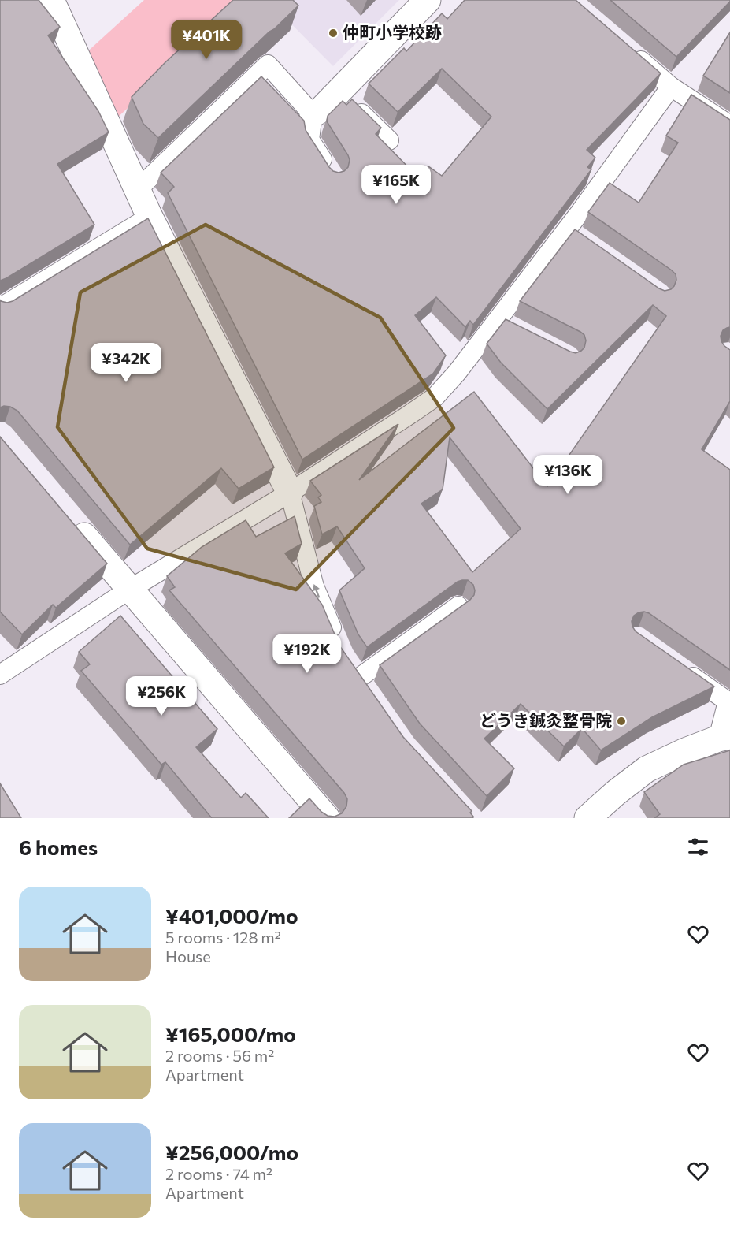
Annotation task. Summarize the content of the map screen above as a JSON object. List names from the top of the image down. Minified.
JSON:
{"places":["仲町小学校跡","どうき鍼灸整骨院"],"page":{"price":["¥401K","¥165K","¥342K","¥136K","¥192K","¥256K"],"heading":"6 homes","list":[{"name":"¥401,000/mo","note":"5 rooms · 128 m² · House"},{"name":"¥165,000/mo","note":"2 rooms · 56 m² · Apartment"},{"name":"¥256,000/mo","note":"2 rooms · 74 m² · Apartment"}]}}
